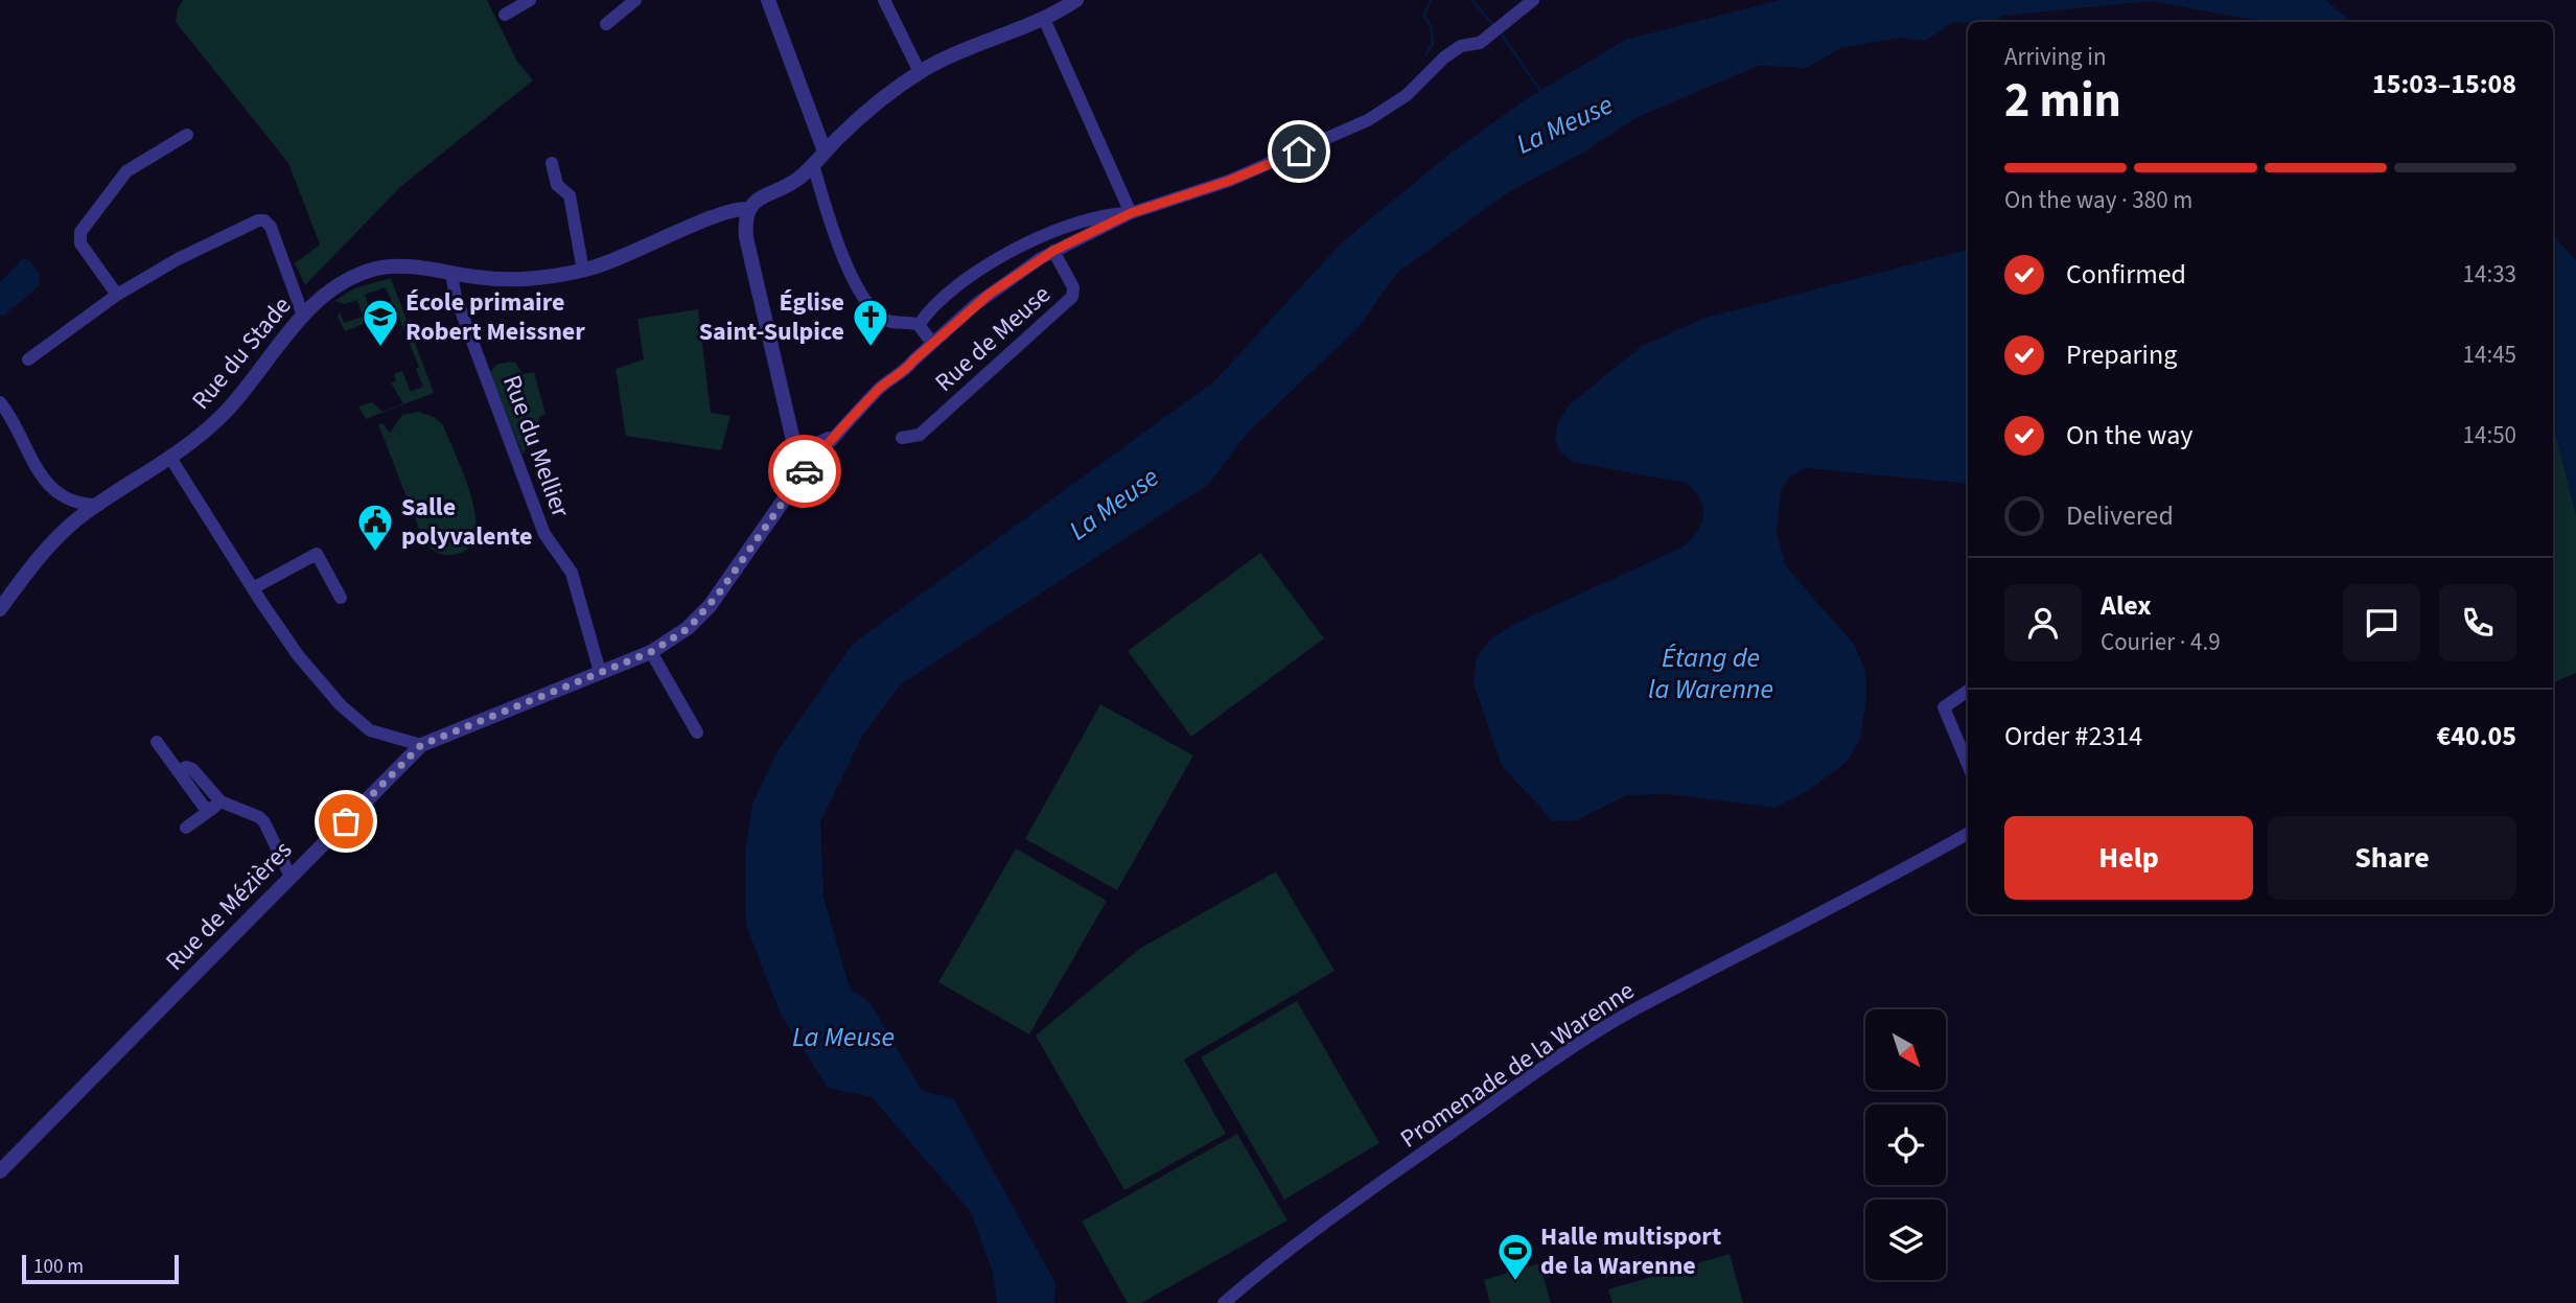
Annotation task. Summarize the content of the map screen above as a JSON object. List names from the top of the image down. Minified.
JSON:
{"streets":{"street":["Rue de Meuse","Rue du Stade","Rue du Mellier","Rue de Mézières","Promenade de la Warenne"]},"crossings":[["Rue du Stade","Rue du Mellier"],["Rue du Mellier","Rue de Mézières"]],"water":["La Meuse","Étang de la Warenne"],"places":{"school or university":["École primaire Robert Meissner"],"church":["Église Saint-Sulpice"],"public building":["Salle polyvalente"],"sports":["Halle multisport de la Warenne"]},"scale_bar":"100 m","north":"bottom right","page":{"heading":["2 min","Arriving in","15:03–15:08"],"panel":["Alex","Courier · 4.9","Order #2314","€40.05"],"bar":"On the way · 380 m","list":[["Confirmed","14:33"],["Preparing","14:45"],["On the way","14:50"],"Delivered"],"buttons":["Help","Share"],"scale":"100 m"}}
